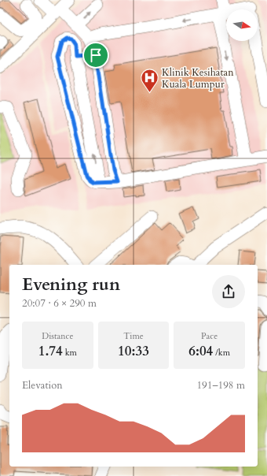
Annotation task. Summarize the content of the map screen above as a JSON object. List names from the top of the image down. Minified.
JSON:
{"places":{"hospital":["Klinik Kesihatan Kuala Lumpur"]},"north":"right","page":{"heading":["Evening run","20:07 · 6 × 290 m"],"stats":[["Distance","1.74 km"],["Time","10:33"],["Pace","6:04 /km"]],"chart":["Elevation","191–198 m"]}}
